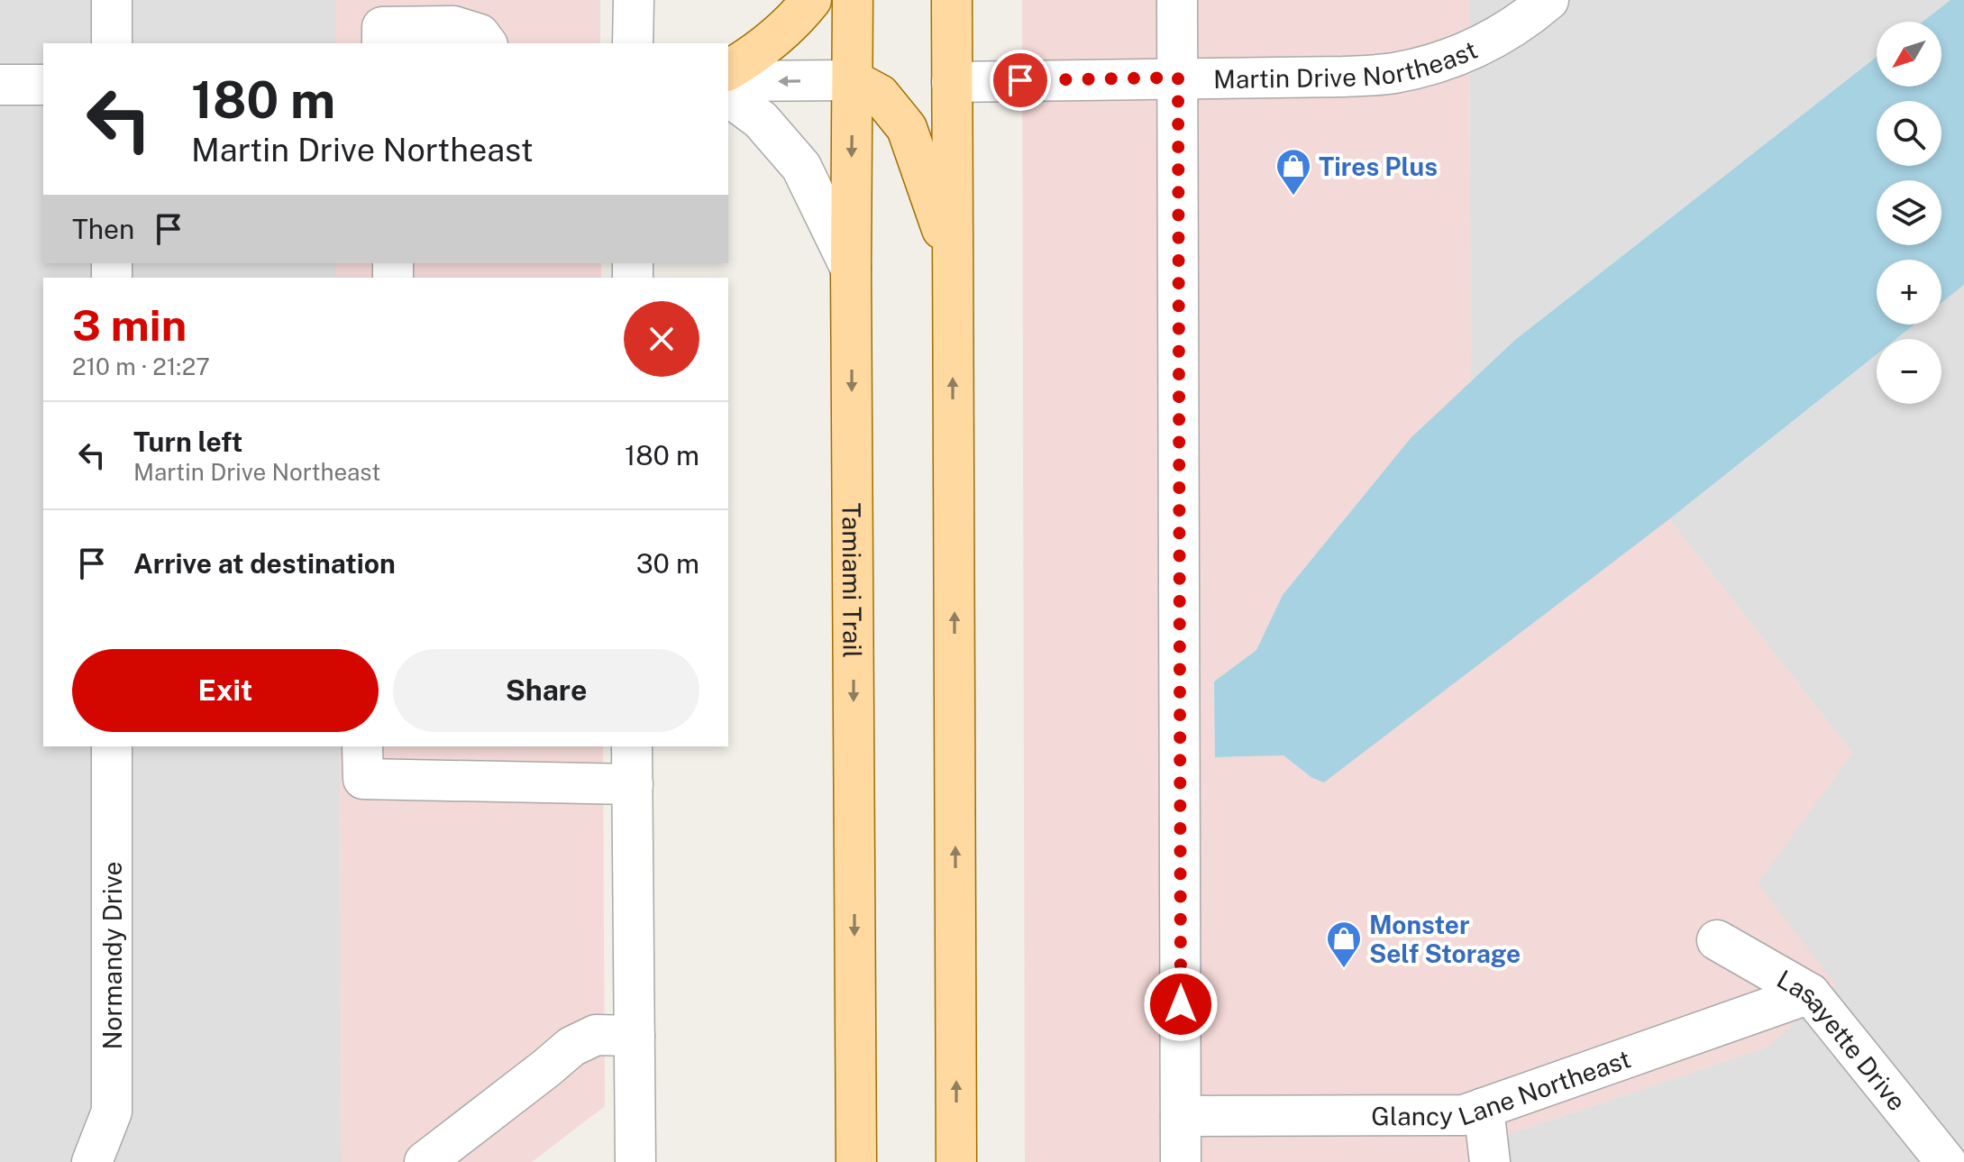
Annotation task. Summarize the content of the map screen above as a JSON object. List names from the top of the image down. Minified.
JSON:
{"streets":{"main road":["Tamiami Trail"],"street":["Martin Drive Northeast","Normandy Drive","Lasayette Drive","Glancy Lane Northeast"]},"crossings":[["Lasayette Drive","Glancy Lane Northeast"]],"places":{"shop":["Tires Plus","Monster Self Storage"]},"north":"bottom left","page":{"map_buttons":["+","−"],"turn":["180 m","Martin Drive Northeast"],"then":"Then","heading":["3 min","210 m · 21:27"],"list":[{"name":"Turn left","note":"Martin Drive Northeast","value":"180 m"},{"name":"Arrive at destination","value":"30 m"}],"buttons":["Exit","Share"]}}
